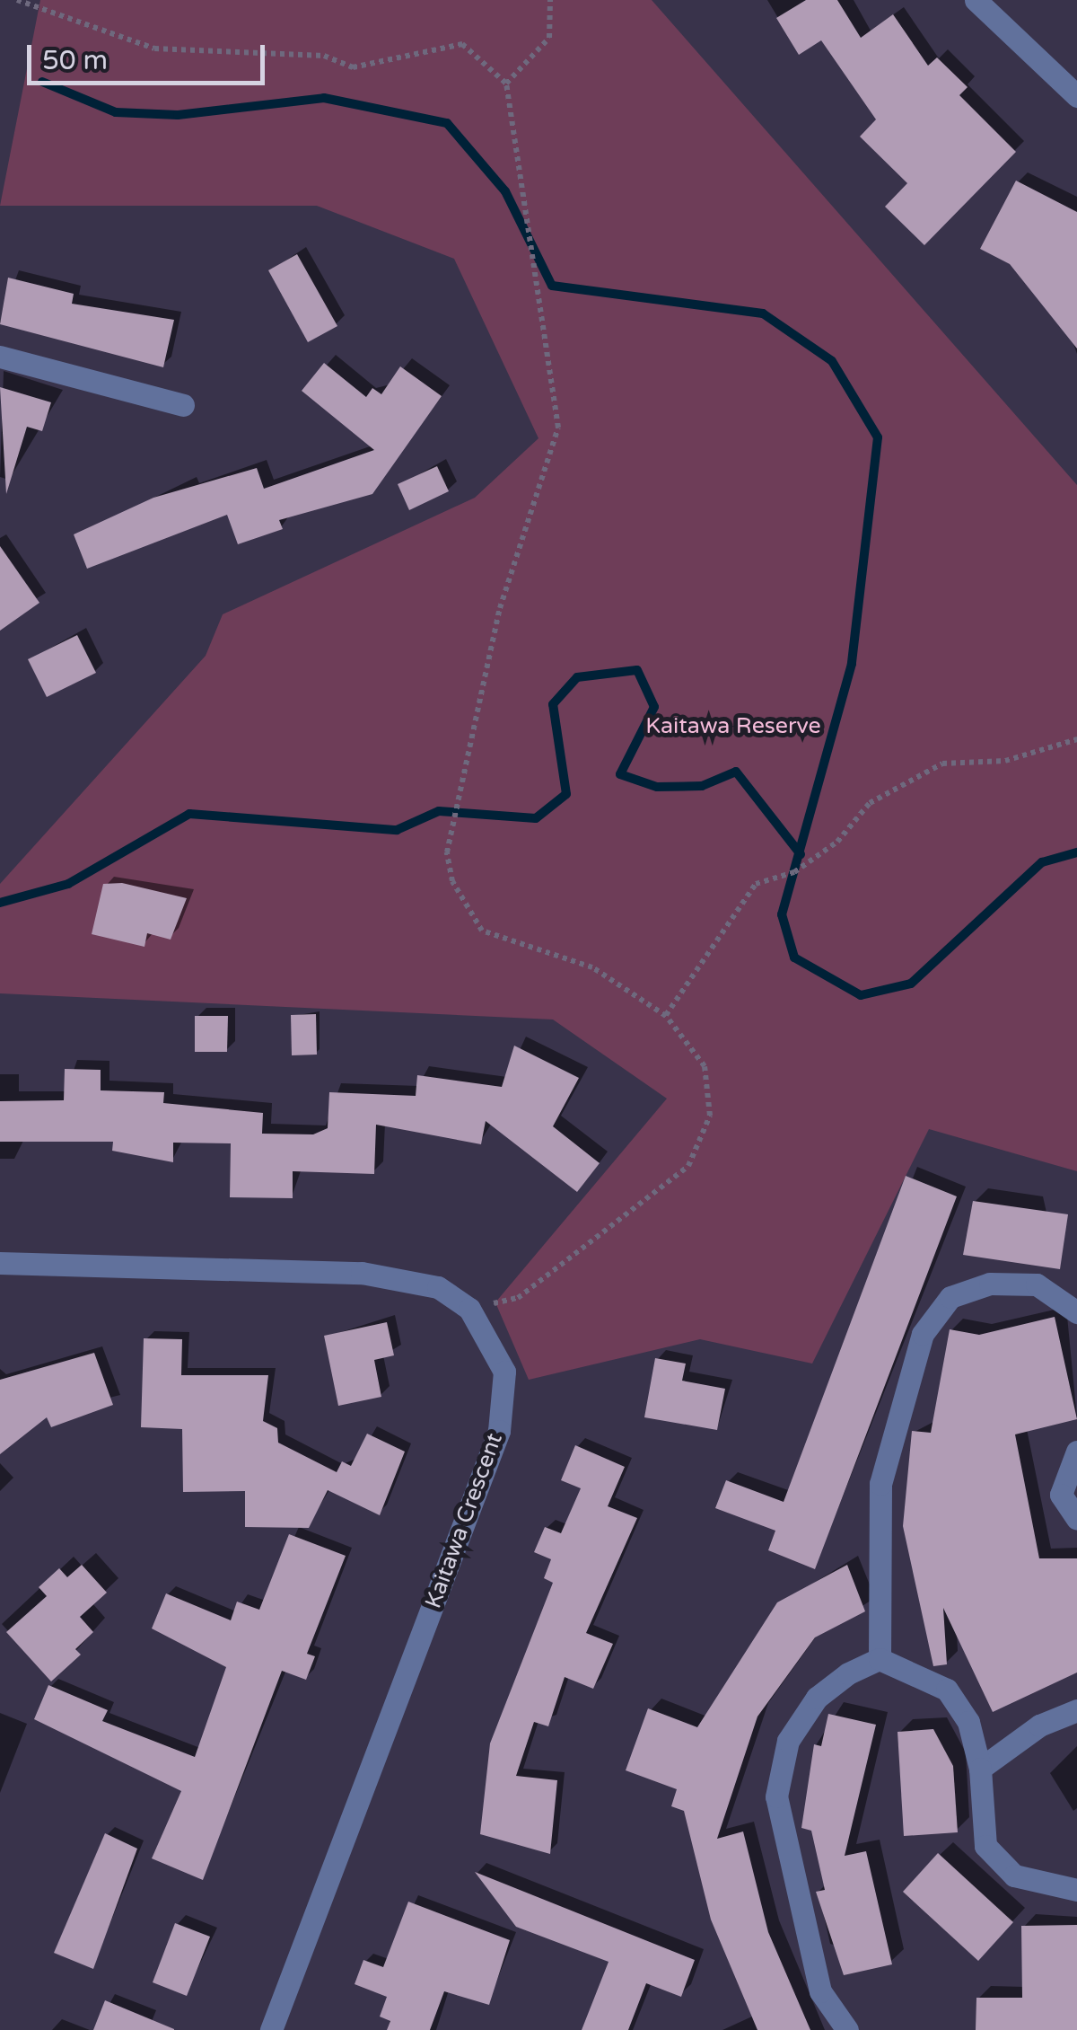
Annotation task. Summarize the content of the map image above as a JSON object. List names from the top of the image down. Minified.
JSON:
{"streets":{"street":["Kaitawa Crescent"]},"parks":["Kaitawa Reserve"],"scale_bar":"50 m"}
